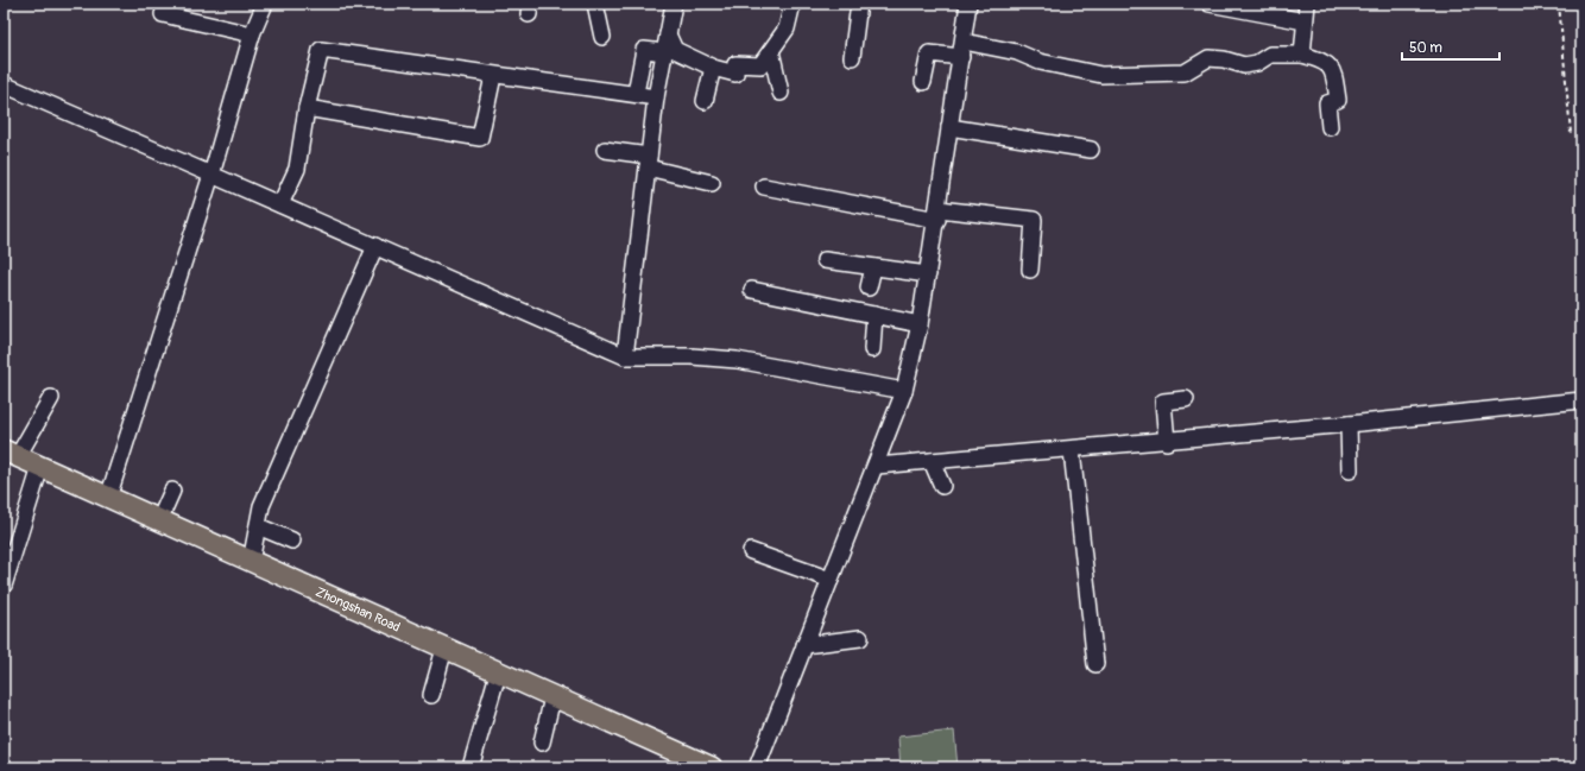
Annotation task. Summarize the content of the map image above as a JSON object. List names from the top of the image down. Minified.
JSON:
{"streets":{"main road":["Zhongshan Road"]},"scale_bar":"50 m"}
